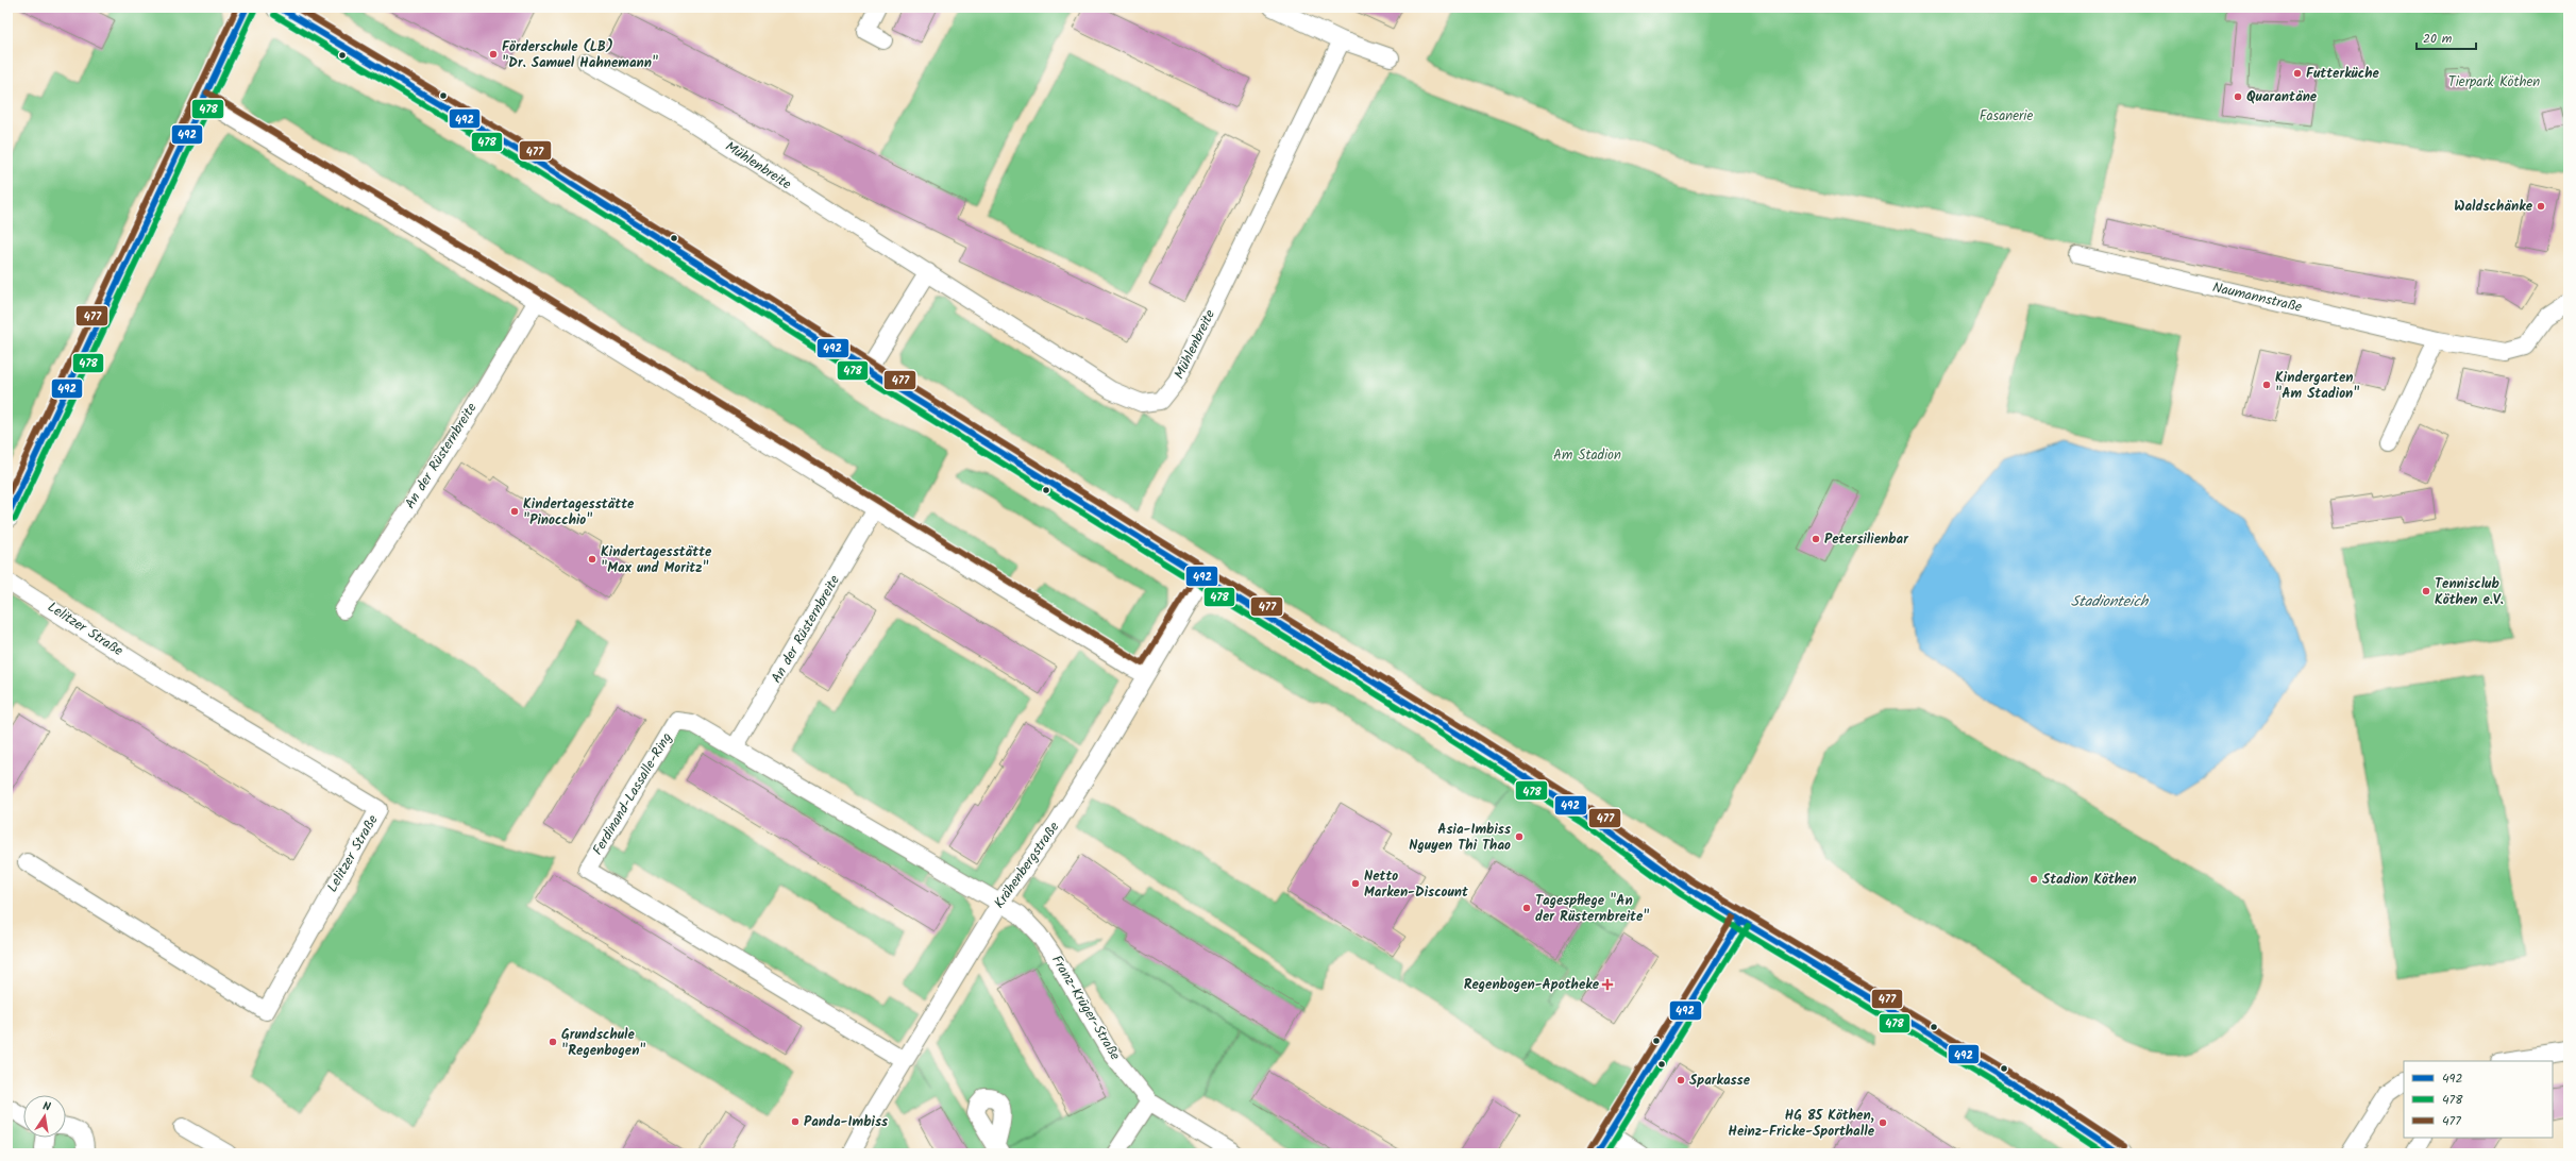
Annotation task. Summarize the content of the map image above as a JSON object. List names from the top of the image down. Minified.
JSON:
{"streets":{"street":["Mühlenbreite","Naumannstraße","An der Rüsternbreite","Lelitzer Straße","Ferdinand-Lassalle-Ring","Krähenbergstraße","Franz-Krüger-Straße"]},"crossings":[["An der Rüsternbreite","Ferdinand-Lassalle-Ring"],["Ferdinand-Lassalle-Ring","Krähenbergstraße"],["Ferdinand-Lassalle-Ring","Franz-Krüger-Straße"],["Krähenbergstraße","Franz-Krüger-Straße"]],"water":["Stadionteich"],"parks":["Tierpark Köthen","Fasanerie","Am Stadion"],"places":{"other":["Förderschule (LB) \"Dr. Samuel Hahnemann\"","Futterküche","Quarantäne","Waldschänke","Kindergarten \"Am Stadion\"","Kindertagesstätte \"Pinocchio\"","Petersilienbar","Kindertagesstätte \"Max und Moritz\"","Tennisclub Köthen e.V.","Asia-Imbiss Nguyen Thi Thao","Stadion Köthen","Netto Marken-Discount","Tagespflege \"An der Rüsternbreite\"","Grundschule \"Regenbogen\"","Sparkasse","Panda-Imbiss","HG 85 Köthen, Heinz-Fricke-Sporthalle"],"health":["Regenbogen-Apotheke"]},"lines":["transit line 492","transit line 477","transit line 478"],"legend":["492","478","477"],"scale_bar":"20 m","north":"top"}
